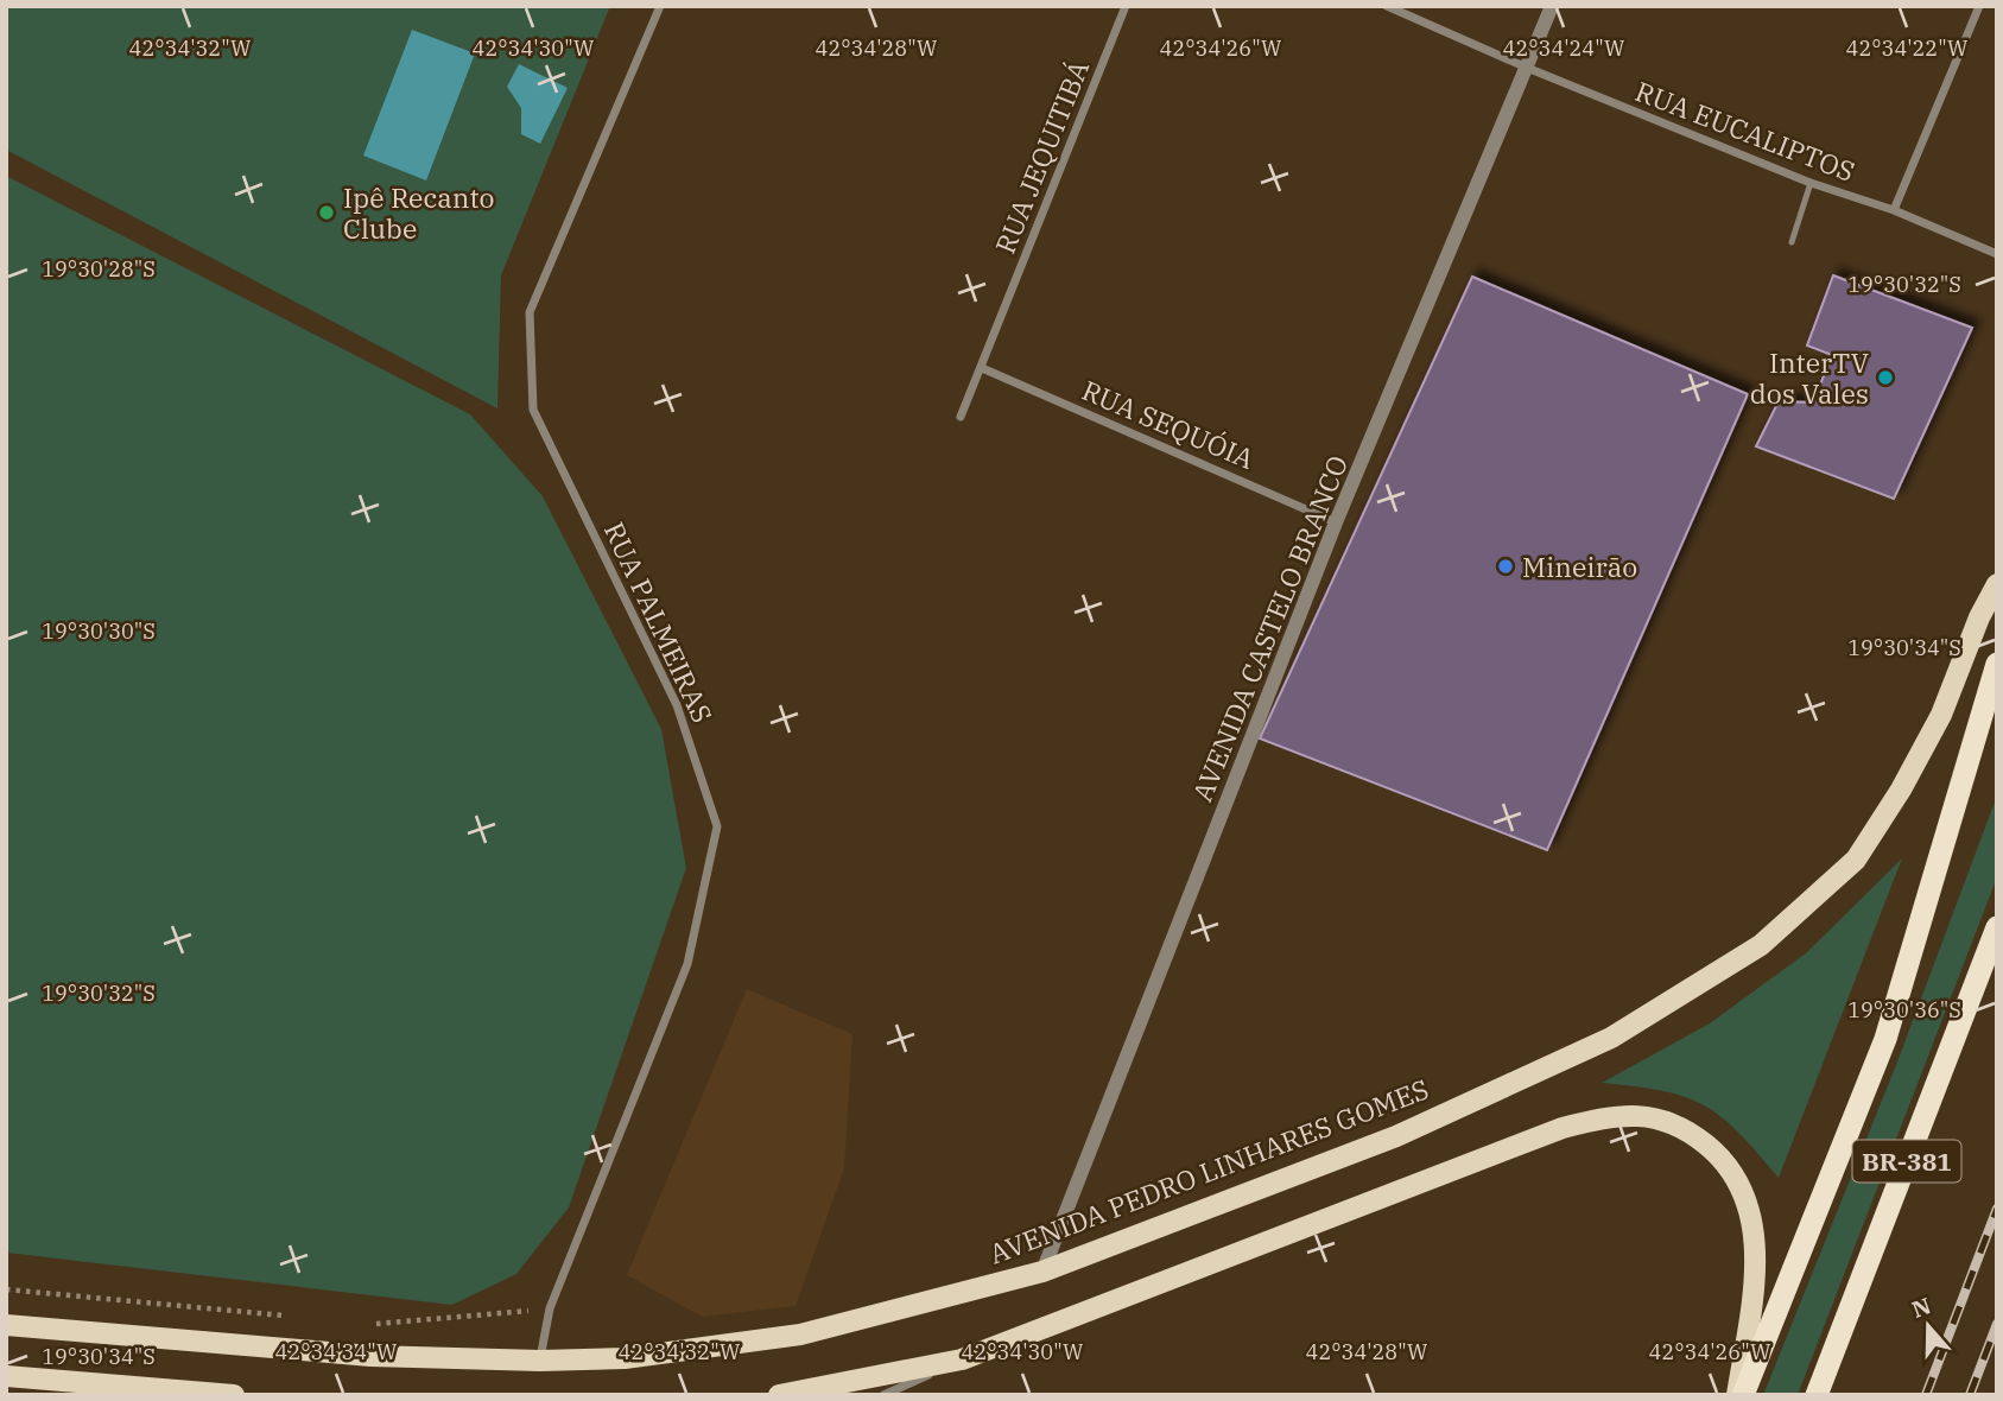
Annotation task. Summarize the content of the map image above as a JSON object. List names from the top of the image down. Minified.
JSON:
{"streets":{"highway":["BR-381"],"main road":["AVENIDA PEDRO LINHARES GOMES"],"street":["RUA EUCALIPTOS","RUA JEQUITIBÁ","RUA SEQUÓIA","RUA PALMEIRAS","AVENIDA CASTELO BRANCO"]},"crossings":[["RUA EUCALIPTOS","AVENIDA CASTELO BRANCO"],["RUA JEQUITIBÁ","RUA SEQUÓIA"],["RUA SEQUÓIA","AVENIDA CASTELO BRANCO"],["RUA PALMEIRAS","AVENIDA PEDRO LINHARES GOMES"],["AVENIDA CASTELO BRANCO","AVENIDA PEDRO LINHARES GOMES"]],"places":["Ipê Recanto Clube","InterTV dos Vales","Mineirão"],"north":"top","coordinates":["42°34'32\"W","42°34'30\"W","42°34'28\"W","42°34'26\"W","42°34'24\"W","42°34'22\"W","19°30'28\"S","19°30'32\"S","19°30'30\"S","19°30'34\"S","19°30'36\"S","42°34'34\"W"]}
